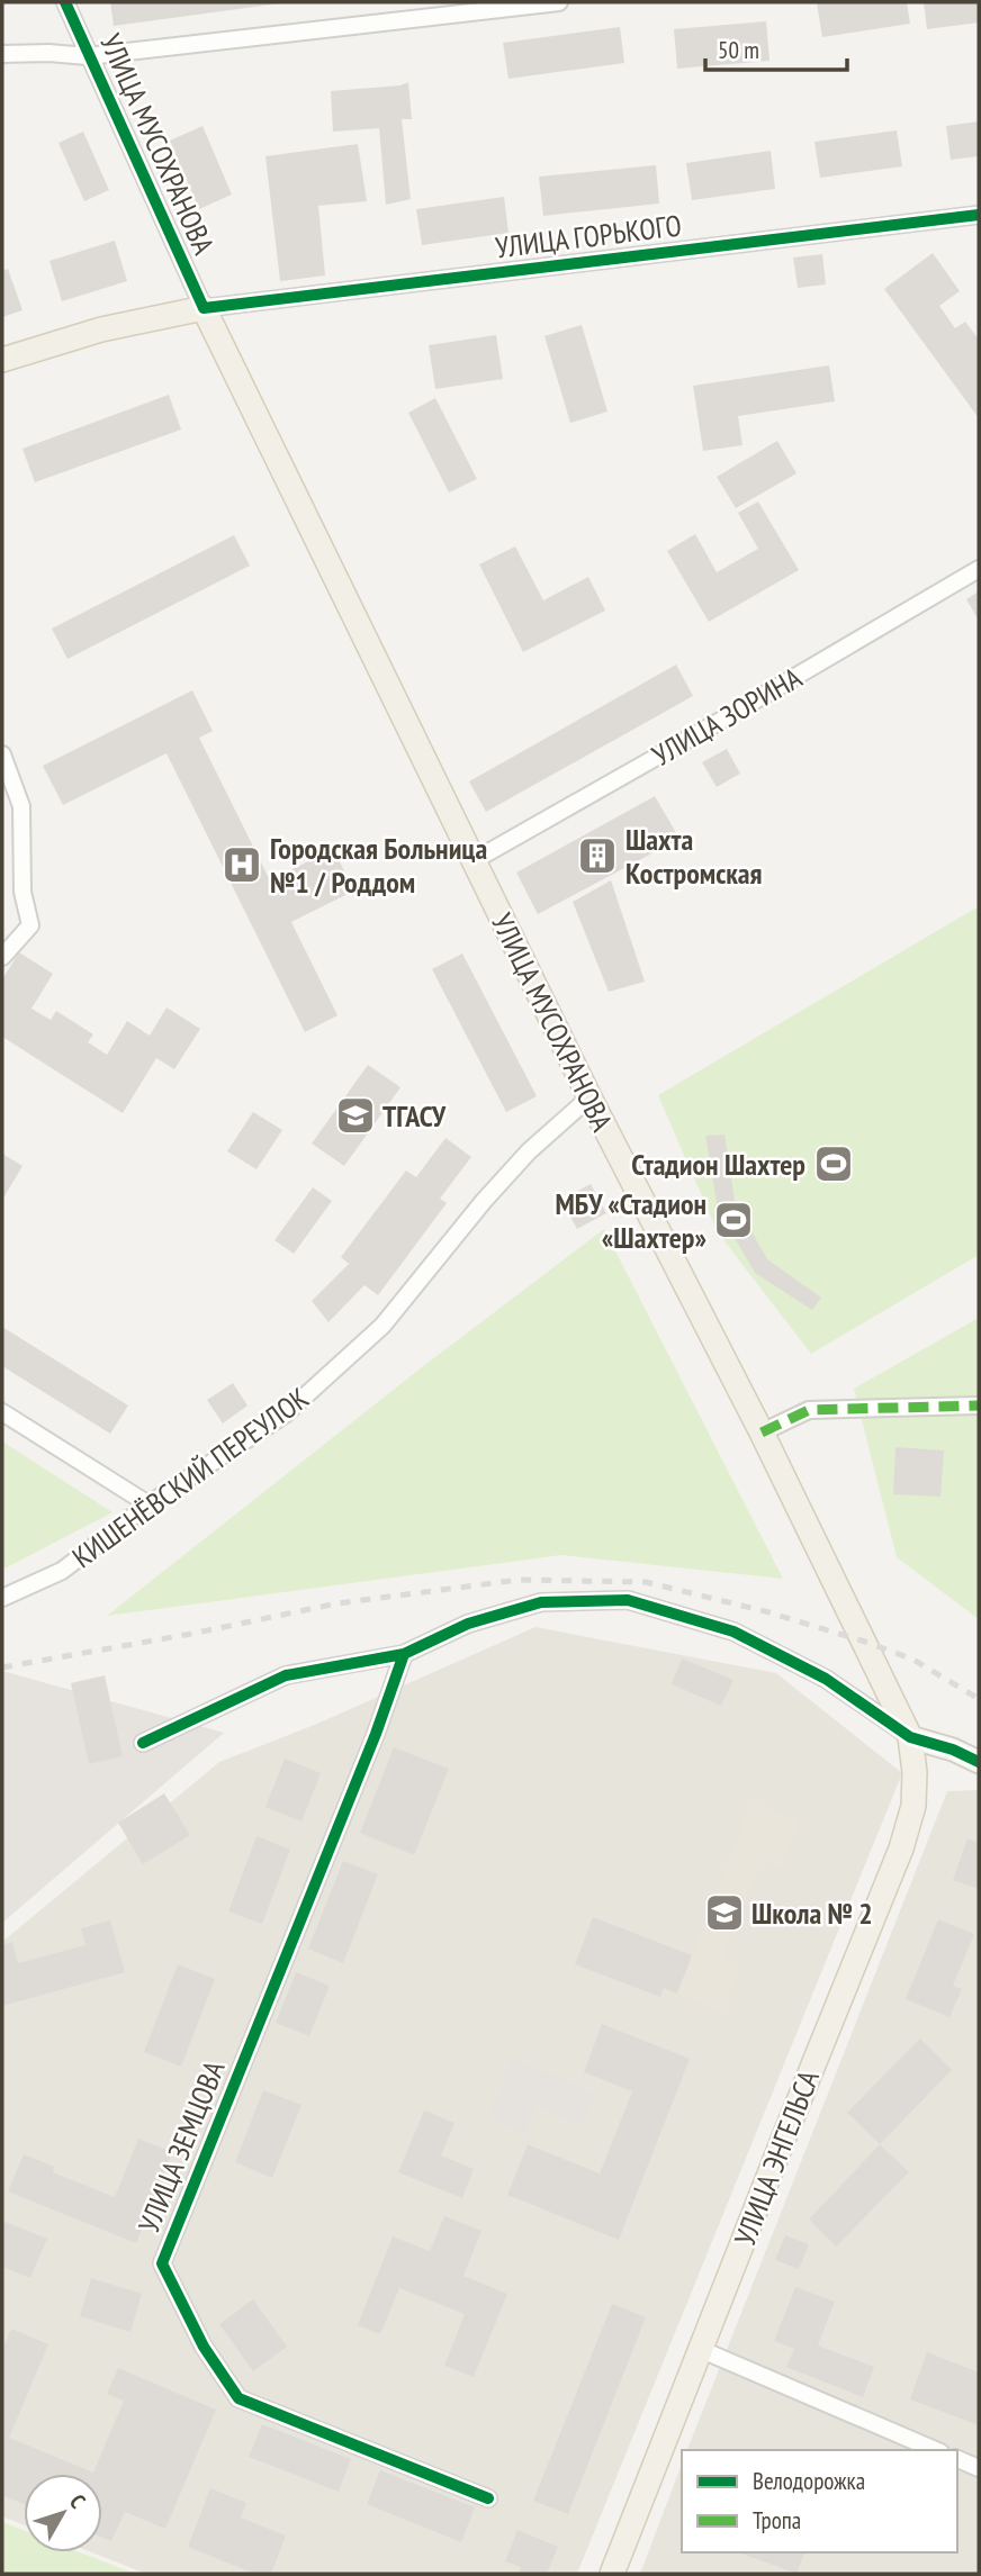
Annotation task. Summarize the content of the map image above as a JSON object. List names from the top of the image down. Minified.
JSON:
{"streets":{"main road":["УЛИЦА МУСОХРАНОВА","УЛИЦА ГОРЬКОГО","УЛИЦА ЭНГЕЛЬСА"],"street":["УЛИЦА ЗОРИНА","КИШЕНЁВСКИЙ ПЕРЕУЛОК","УЛИЦА ЗЕМЦОВА"]},"crossings":[["УЛИЦА МУСОХРАНОВА","УЛИЦА ГОРЬКОГО"],["УЛИЦА МУСОХРАНОВА","УЛИЦА ЗОРИНА"],["УЛИЦА МУСОХРАНОВА","КИШЕНЁВСКИЙ ПЕРЕУЛОК"],["УЛИЦА МУСОХРАНОВА","УЛИЦА ЭНГЕЛЬСА"]],"places":{"building":["Шахта Костромская"],"hospital":["Городская Больница №1 / Роддом"],"school or university":["ТГАСУ","Школа № 2"],"sports":["Стадион Шахтер","МБУ «Стадион «Шахтер»"]},"legend":["Велодорожка","Тропа"],"scale_bar":"50 m","north":"top right"}
